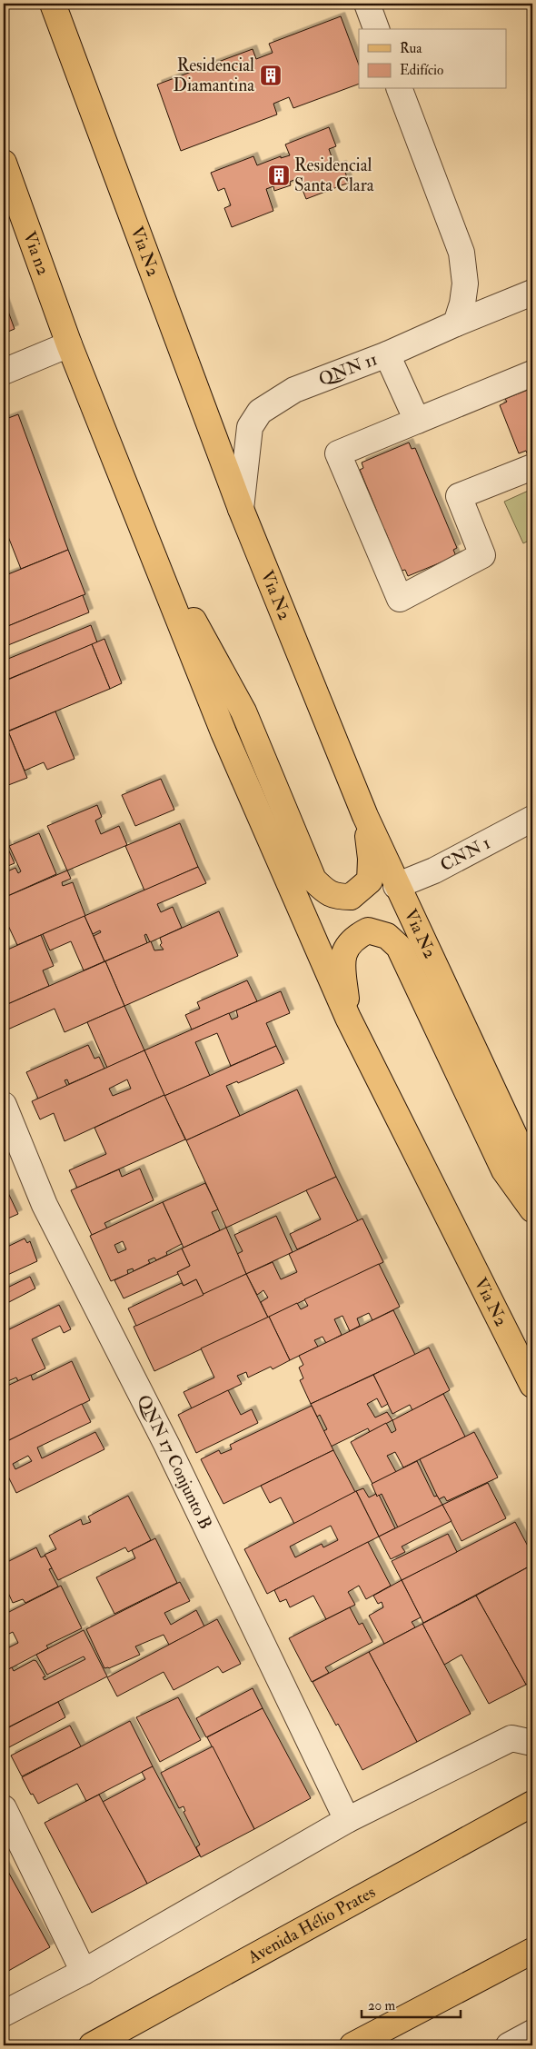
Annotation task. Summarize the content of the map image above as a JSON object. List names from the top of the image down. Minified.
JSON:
{"streets":{"main road":["Via N2","Via n2","Avenida Hélio Prates"],"street":["QNN 11","CNN 1","QNN 17 Conjunto B"]},"crossings":[["Via N2","Via n2"],["Via N2","QNN 11"],["Via N2","CNN 1"]],"places":{"building":["Residencial Diamantina","Residencial Santa Clara"]},"legend":["Rua","Edifício"],"scale_bar":"20 m"}
